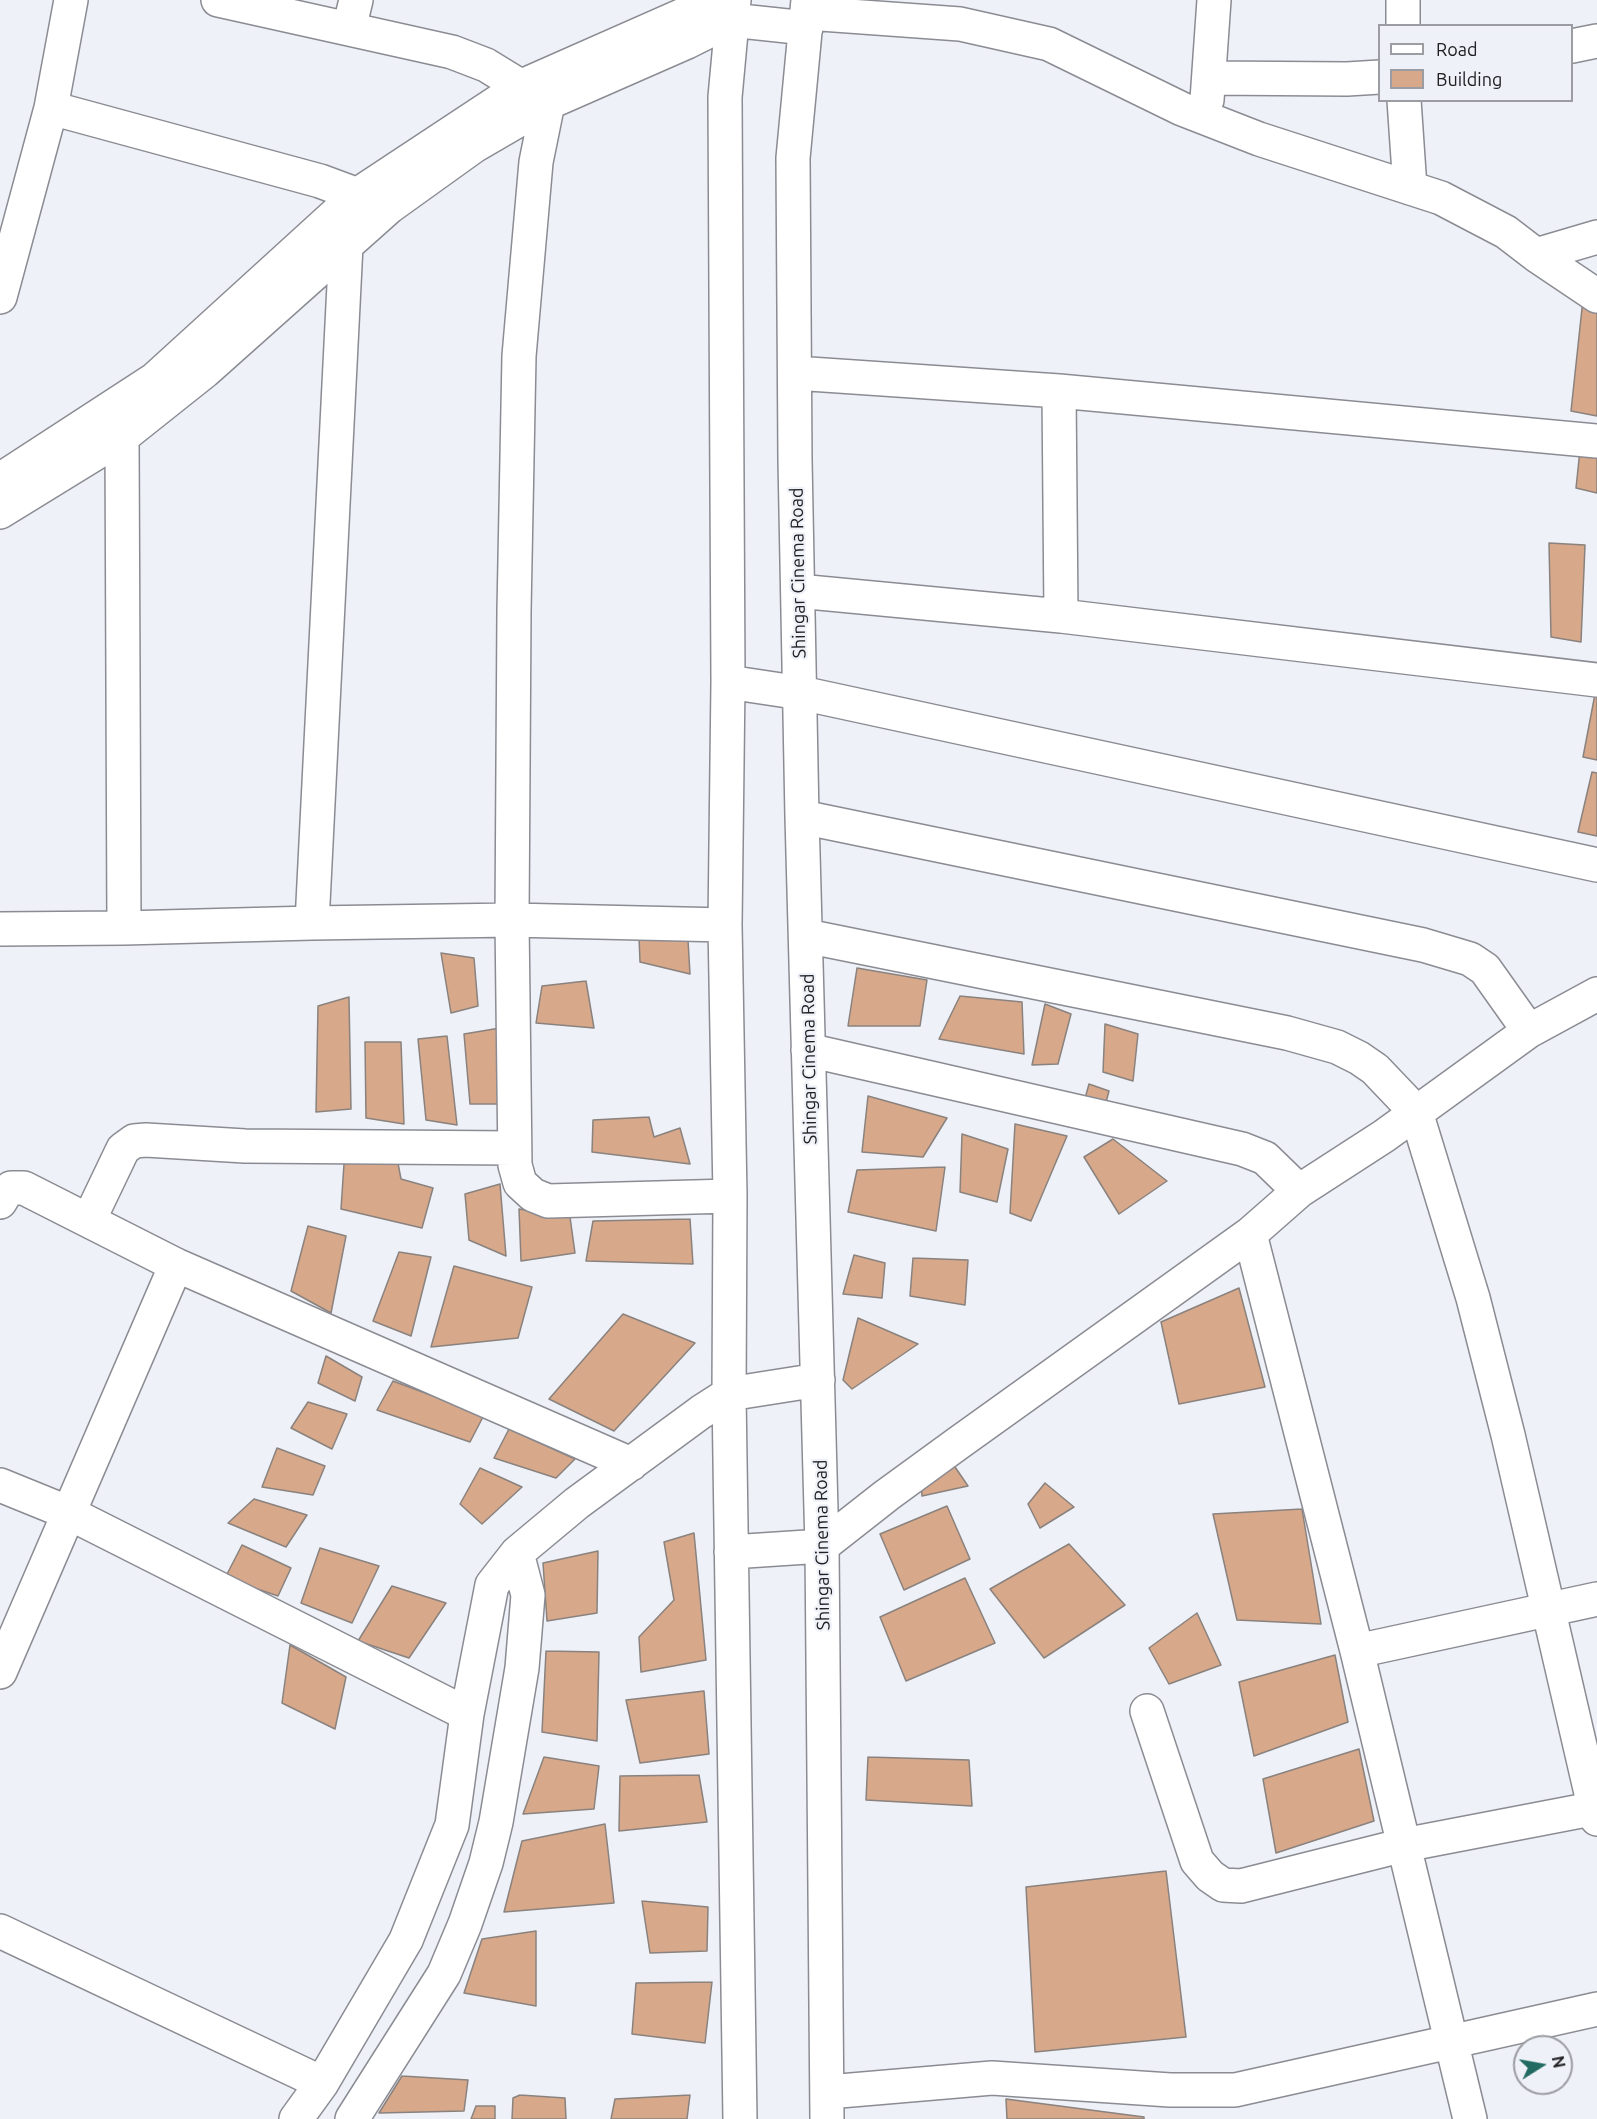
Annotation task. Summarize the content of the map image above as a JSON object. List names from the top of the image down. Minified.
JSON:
{"streets":{"street":["Shingar Cinema Road"]},"legend":["Road","Building"],"north":"right"}
